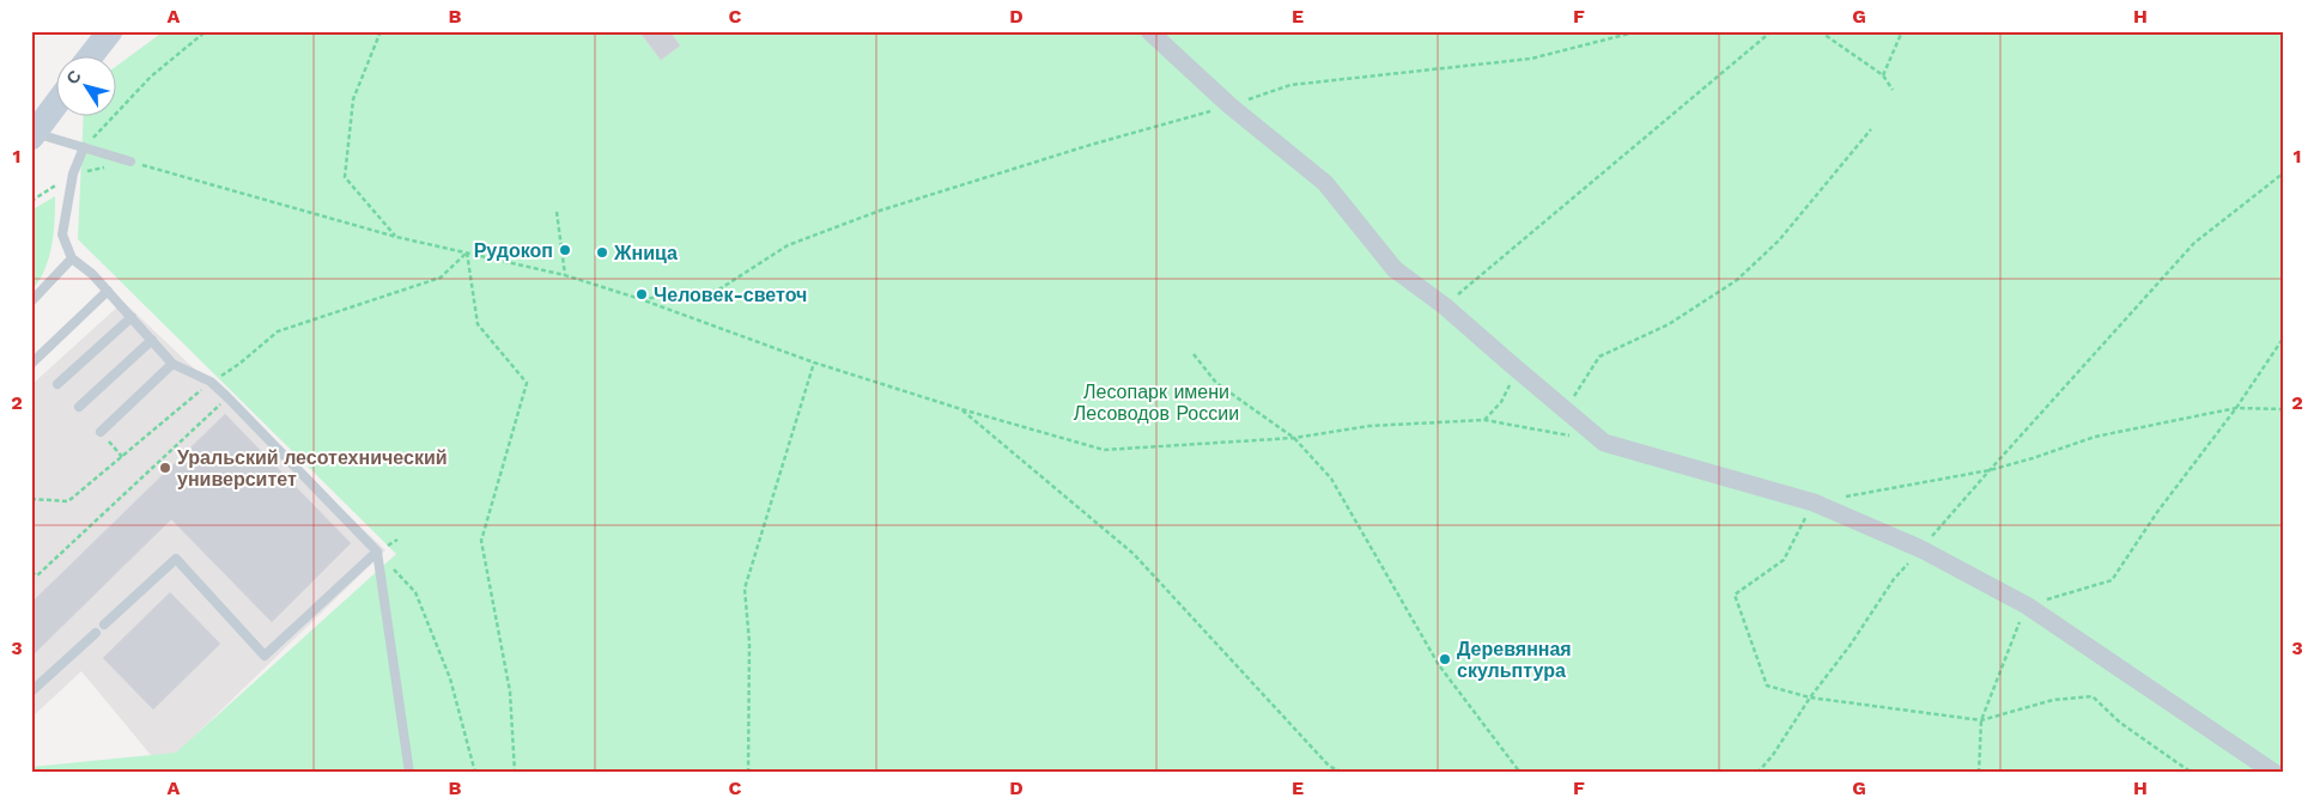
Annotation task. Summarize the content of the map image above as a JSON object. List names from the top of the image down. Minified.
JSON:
{"parks":["Лесопарк имени Лесоводов России"],"places":["Рудокоп","Жница","Человек-светоч","Уральский лесотехнический университет","Деревянная скульптура"],"north":"top left","grid":{"columns":["A","B","C","D","E","F","G","H"],"rows":["1","2","3"]}}
